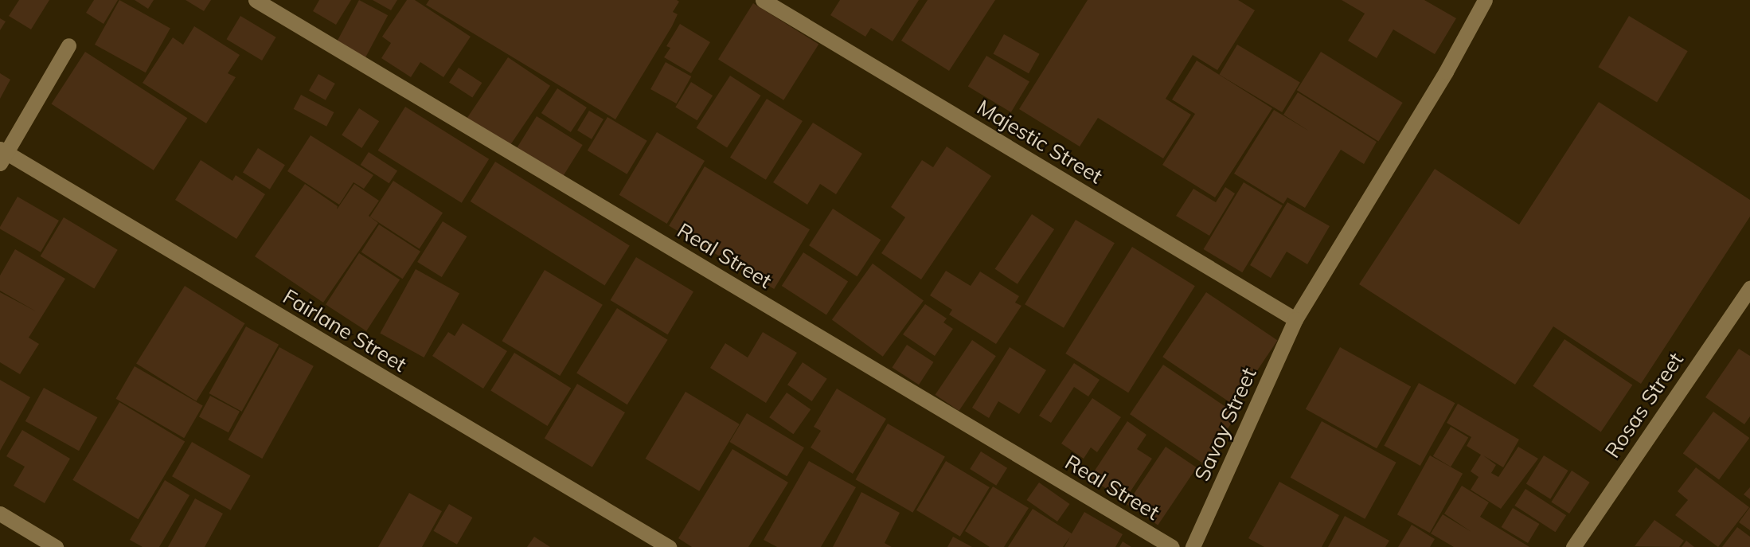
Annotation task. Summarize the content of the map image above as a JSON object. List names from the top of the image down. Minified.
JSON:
{"streets":{"street":["Majestic Street","Real Street","Fairlane Street","Rosas Street","Savoy Street"]},"crossings":[["Majestic Street","Savoy Street"]]}
